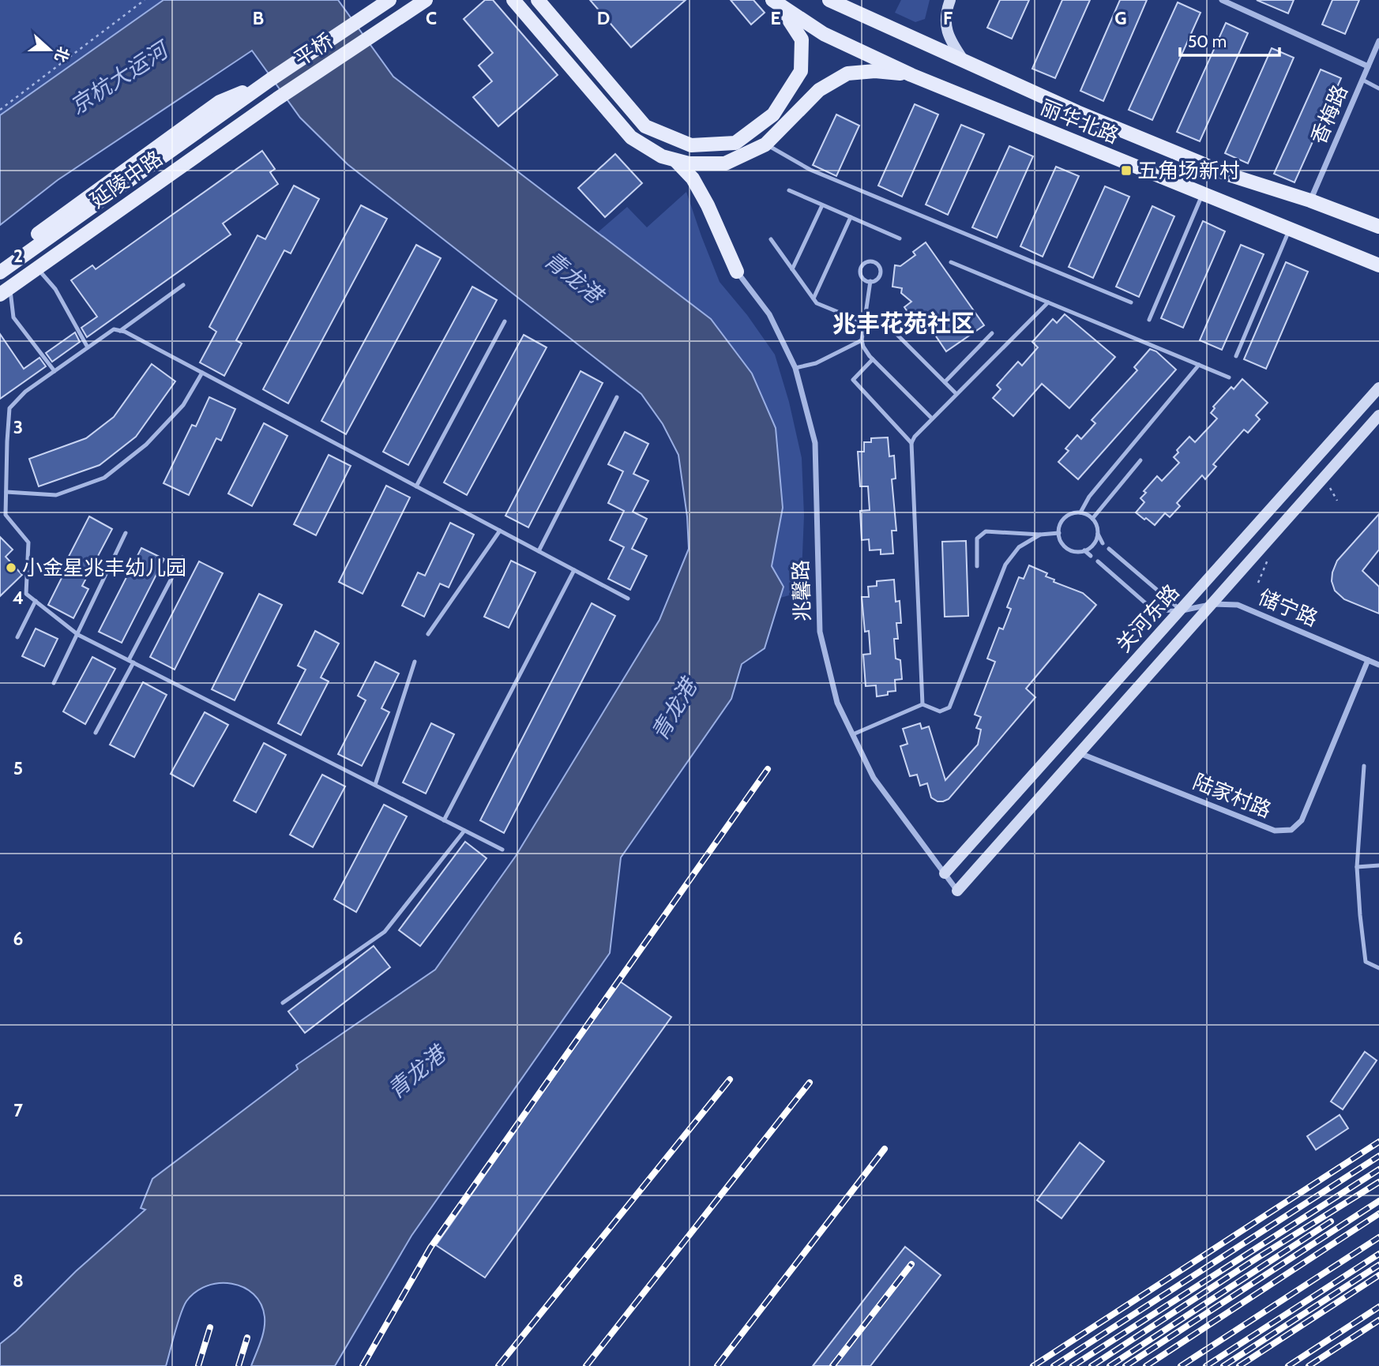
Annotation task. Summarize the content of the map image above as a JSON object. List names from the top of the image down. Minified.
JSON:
{"streets":{"main road":["平桥","丽华北路","延陵中路","关河东路"],"street":["香梅路","兆馨路","储宁路","陆家村路"]},"crossings":[["平桥","延陵中路"],["香梅路","丽华北路"],["兆馨路","关河东路"],["储宁路","关河东路"],["储宁路","陆家村路"],["关河东路","陆家村路"]],"districts":["兆丰花苑社区"],"water":["京杭大运河","青龙港"],"places":{"transit":["五角场新村"],"other":["小金星兆丰幼儿园"]},"scale_bar":"50 m","north":"right","grid":{"columns":["B","C","D","E","F","G"],"rows":["2","3","4","5","6","7","8"]}}
